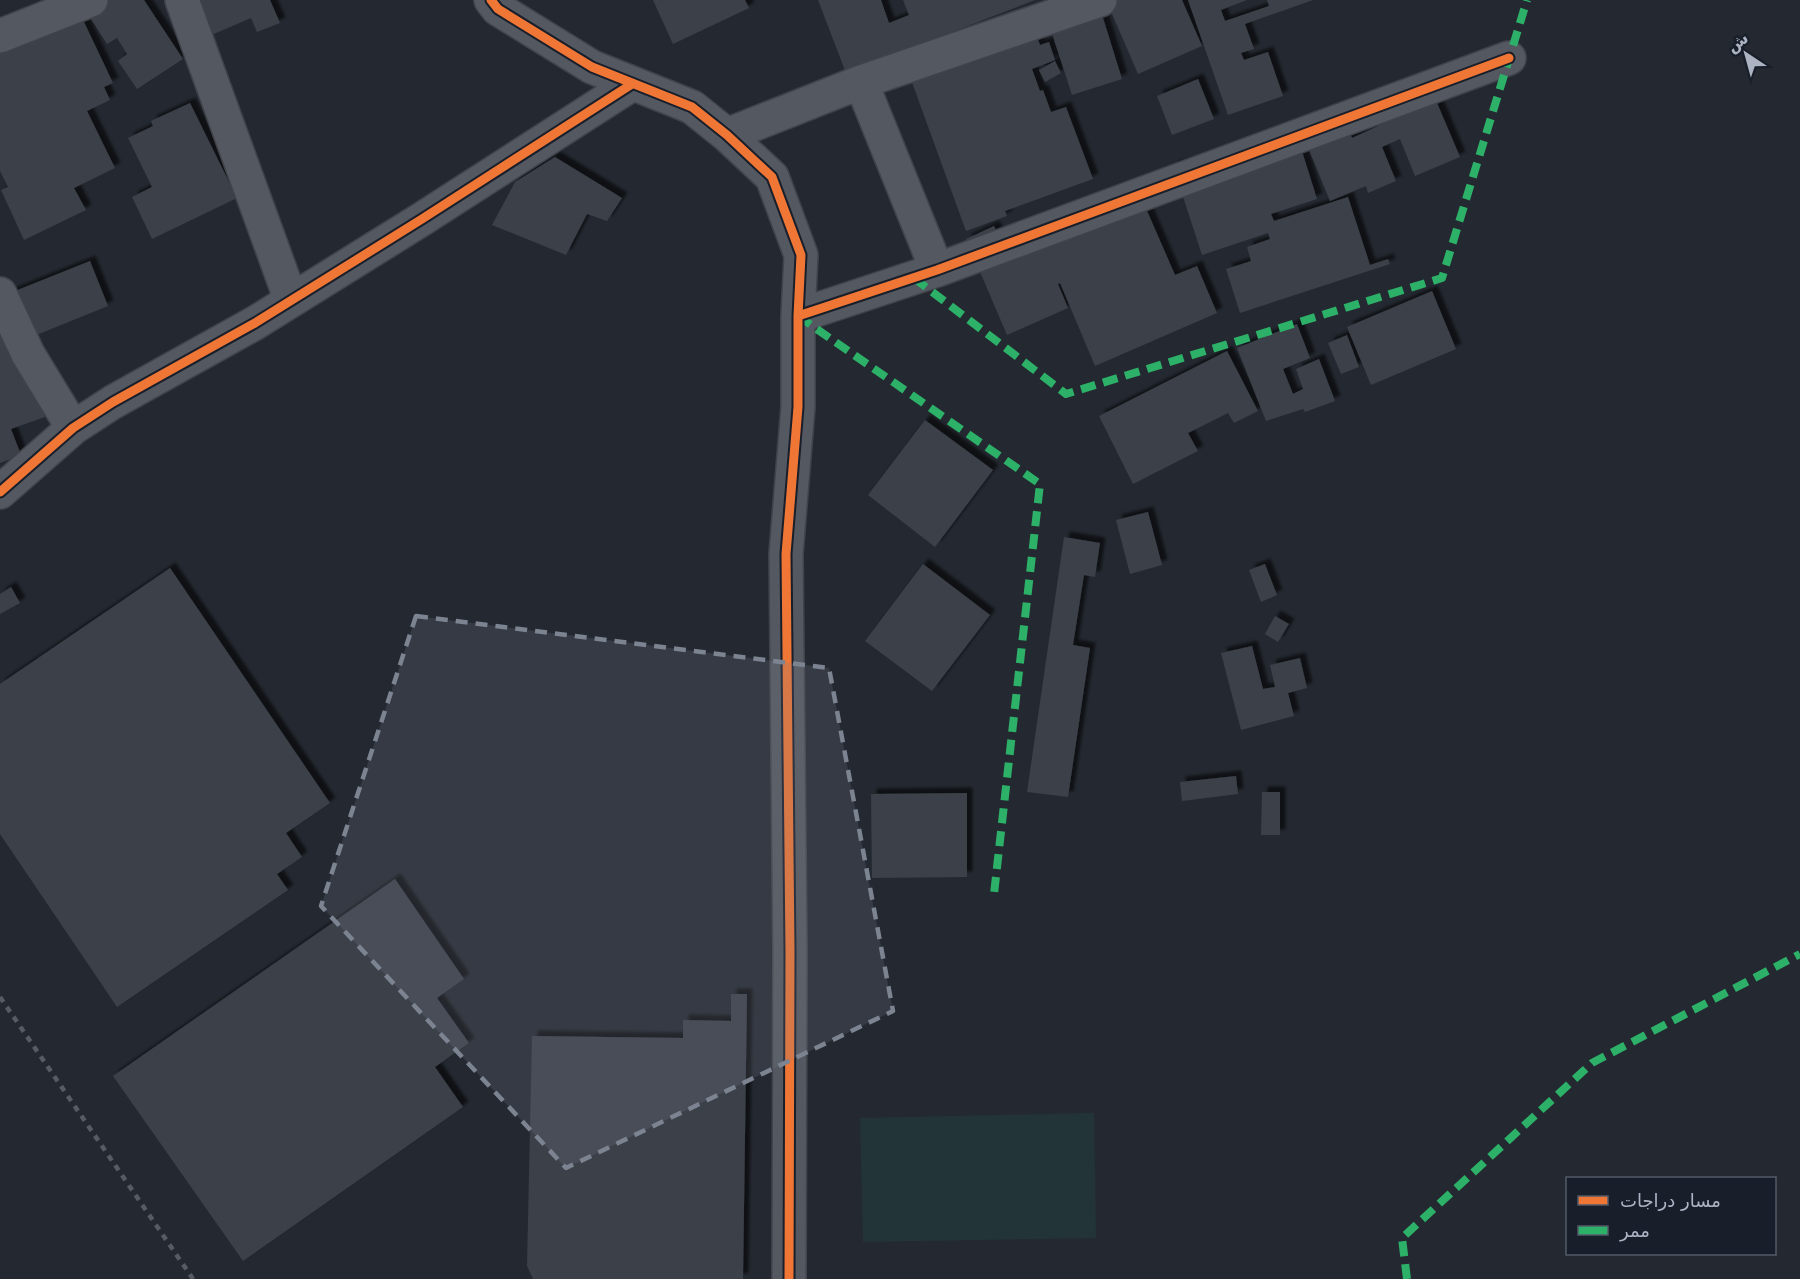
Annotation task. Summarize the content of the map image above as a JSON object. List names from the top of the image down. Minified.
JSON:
{"legend":["مسار دراجات","ممر"],"north":"top left"}
